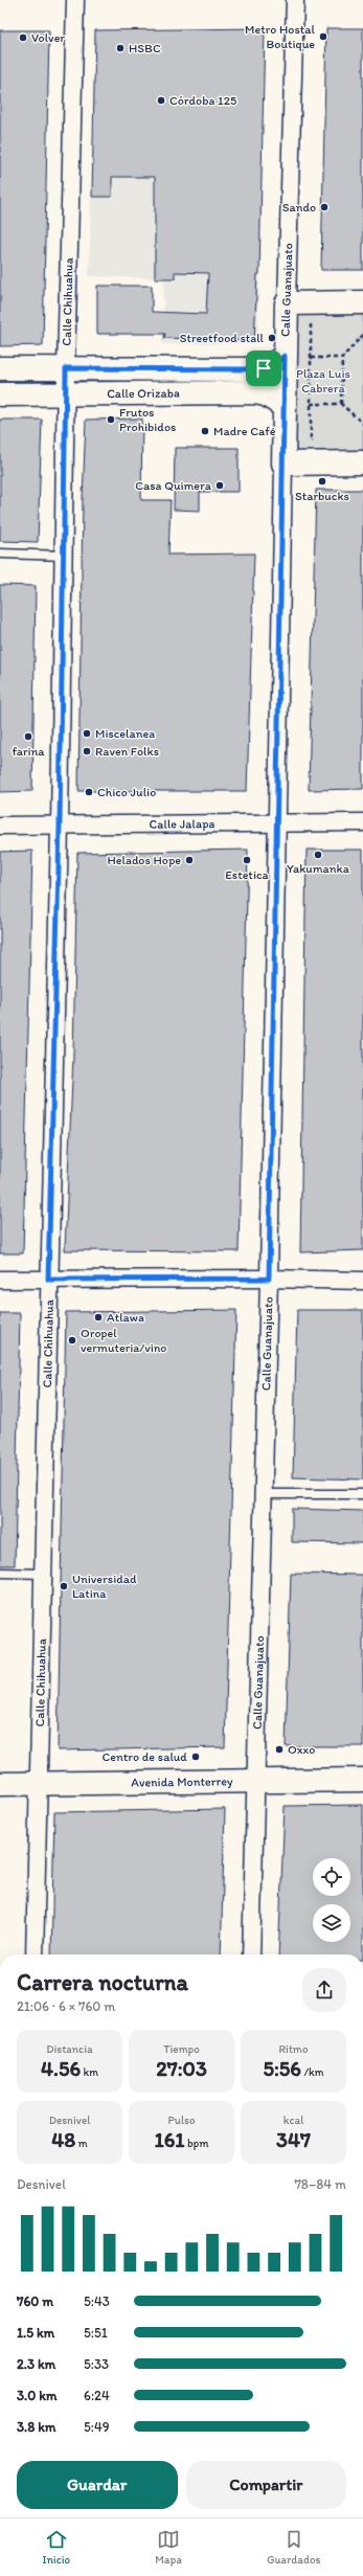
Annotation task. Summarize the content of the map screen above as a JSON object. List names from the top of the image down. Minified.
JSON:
{"streets":{"street":["Calle Guanajuato","Calle Chihuahua","Calle Orizaba","Calle Jalapa","Avenida Monterrey"]},"crossings":[["Calle Guanajuato","Calle Orizaba"],["Calle Guanajuato","Calle Jalapa"],["Calle Guanajuato","Avenida Monterrey"],["Calle Chihuahua","Calle Orizaba"],["Calle Chihuahua","Calle Jalapa"],["Calle Chihuahua","Avenida Monterrey"]],"parks":["Plaza Luis Cabrera"],"places":["Metro Hostal Boutique","Volver","HSBC","Córdoba 125","Sando","Streetfood stall","Frutos Prohibidos","Madre Café","Starbucks","Casa Quimera","Miscelanea","farina","Raven Folks","Chico Julio","Yakumanka","Helados Hope","Estetica","Atlawa","Oropel vermuteria/vino","Universidad Latina","Oxxo","Centro de salud"],"page":{"heading":["Carrera nocturna","21:06 · 6 × 760 m"],"stats":[["Distancia","4.56 km"],["Tiempo","27:03"],["Ritmo","5:56 /km"],["Desnivel","48 m"],["Pulso","161 bpm"],["kcal","347"]],"chart":["Desnivel","78–84 m"],"list":[{"name":"760 m","note":"5:43"},{"name":"1.5 km","note":"5:51"},{"name":"2.3 km","note":"5:33"},{"name":"3.0 km","note":"6:24"},{"name":"3.8 km","note":"5:49"}],"buttons":["Guardar","Compartir"],"tabs":["Inicio","Mapa","Guardados"]}}
